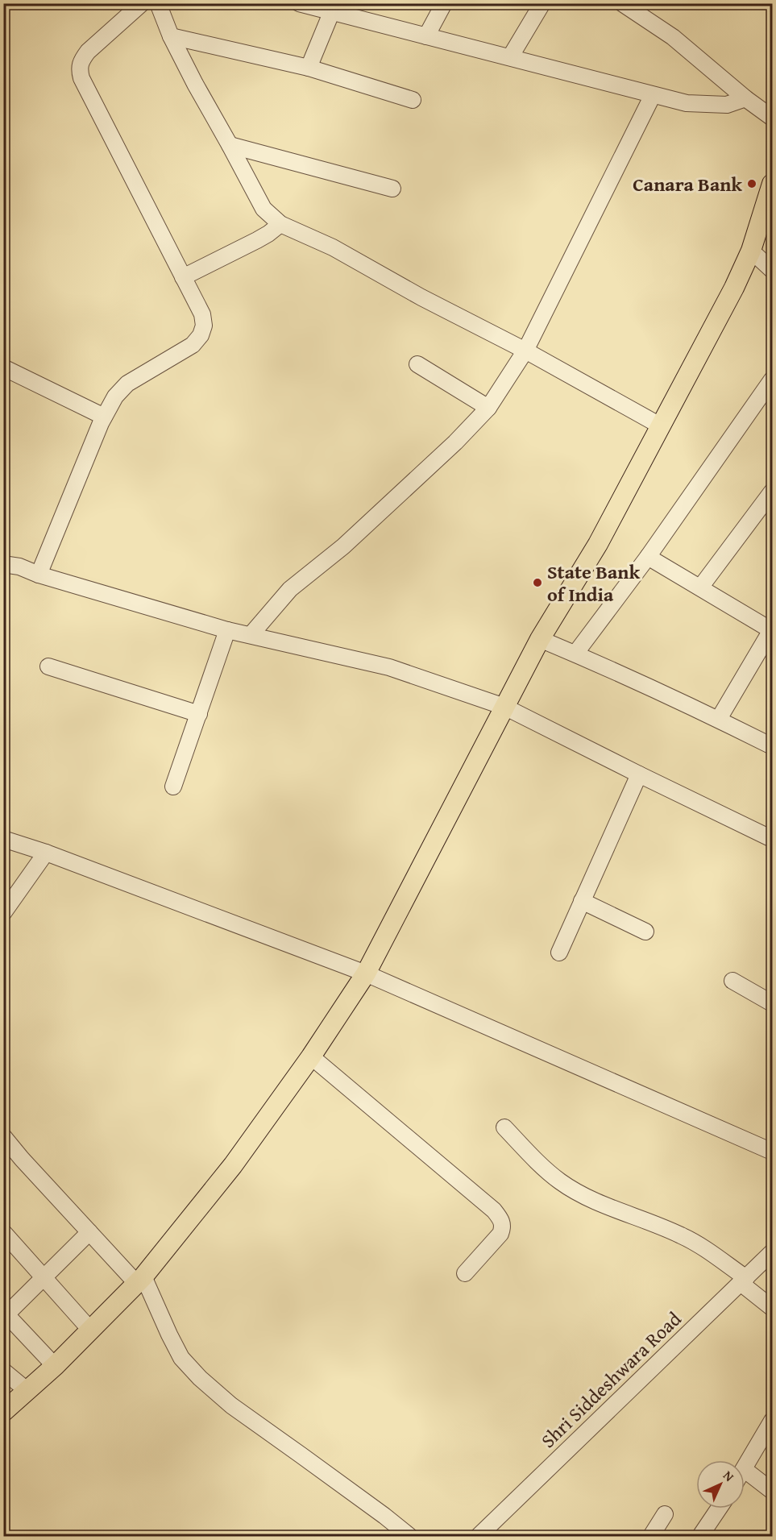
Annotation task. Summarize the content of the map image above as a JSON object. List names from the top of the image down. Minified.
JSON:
{"streets":{"street":["Shri Siddeshwara Road"]},"places":["Canara Bank","State Bank of India"],"north":"top right"}
